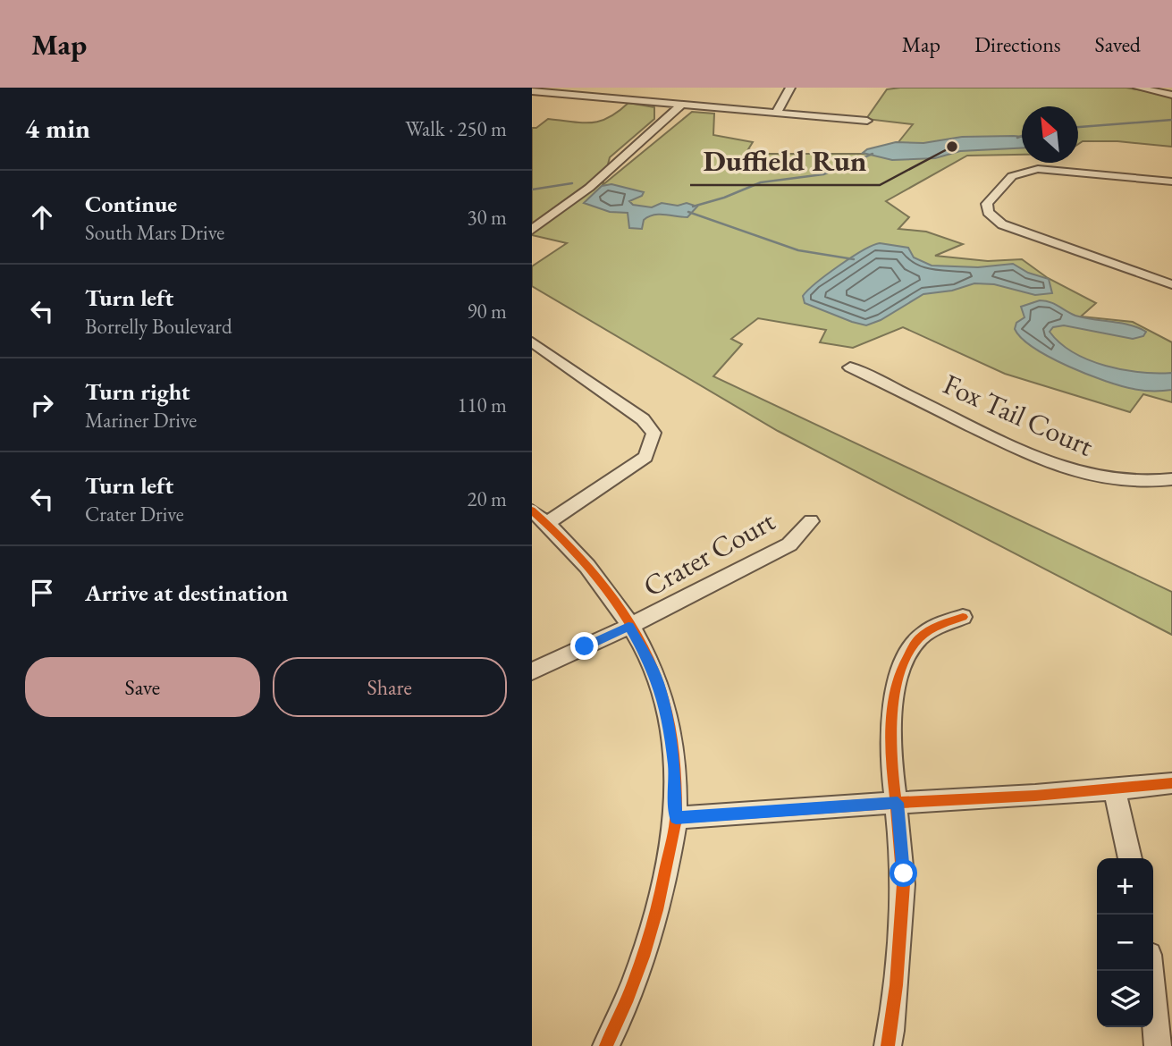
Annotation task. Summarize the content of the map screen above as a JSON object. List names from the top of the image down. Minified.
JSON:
{"streets":{"street":["Fox Tail Court","Crater Court"]},"places":["Duffield Run"],"north":"top left","page":{"header":"Map","nav":["Map","Directions","Saved"],"heading":["4 min","Walk · 250 m"],"list":[["Continue","South Mars Drive","30 m"],["Turn left","Borrelly Boulevard","90 m"],["Turn right","Mariner Drive","110 m"],["Turn left","Crater Drive","20 m"],"Arrive at destination"],"buttons":["Save","Share"],"map_buttons":["+","−"]}}
